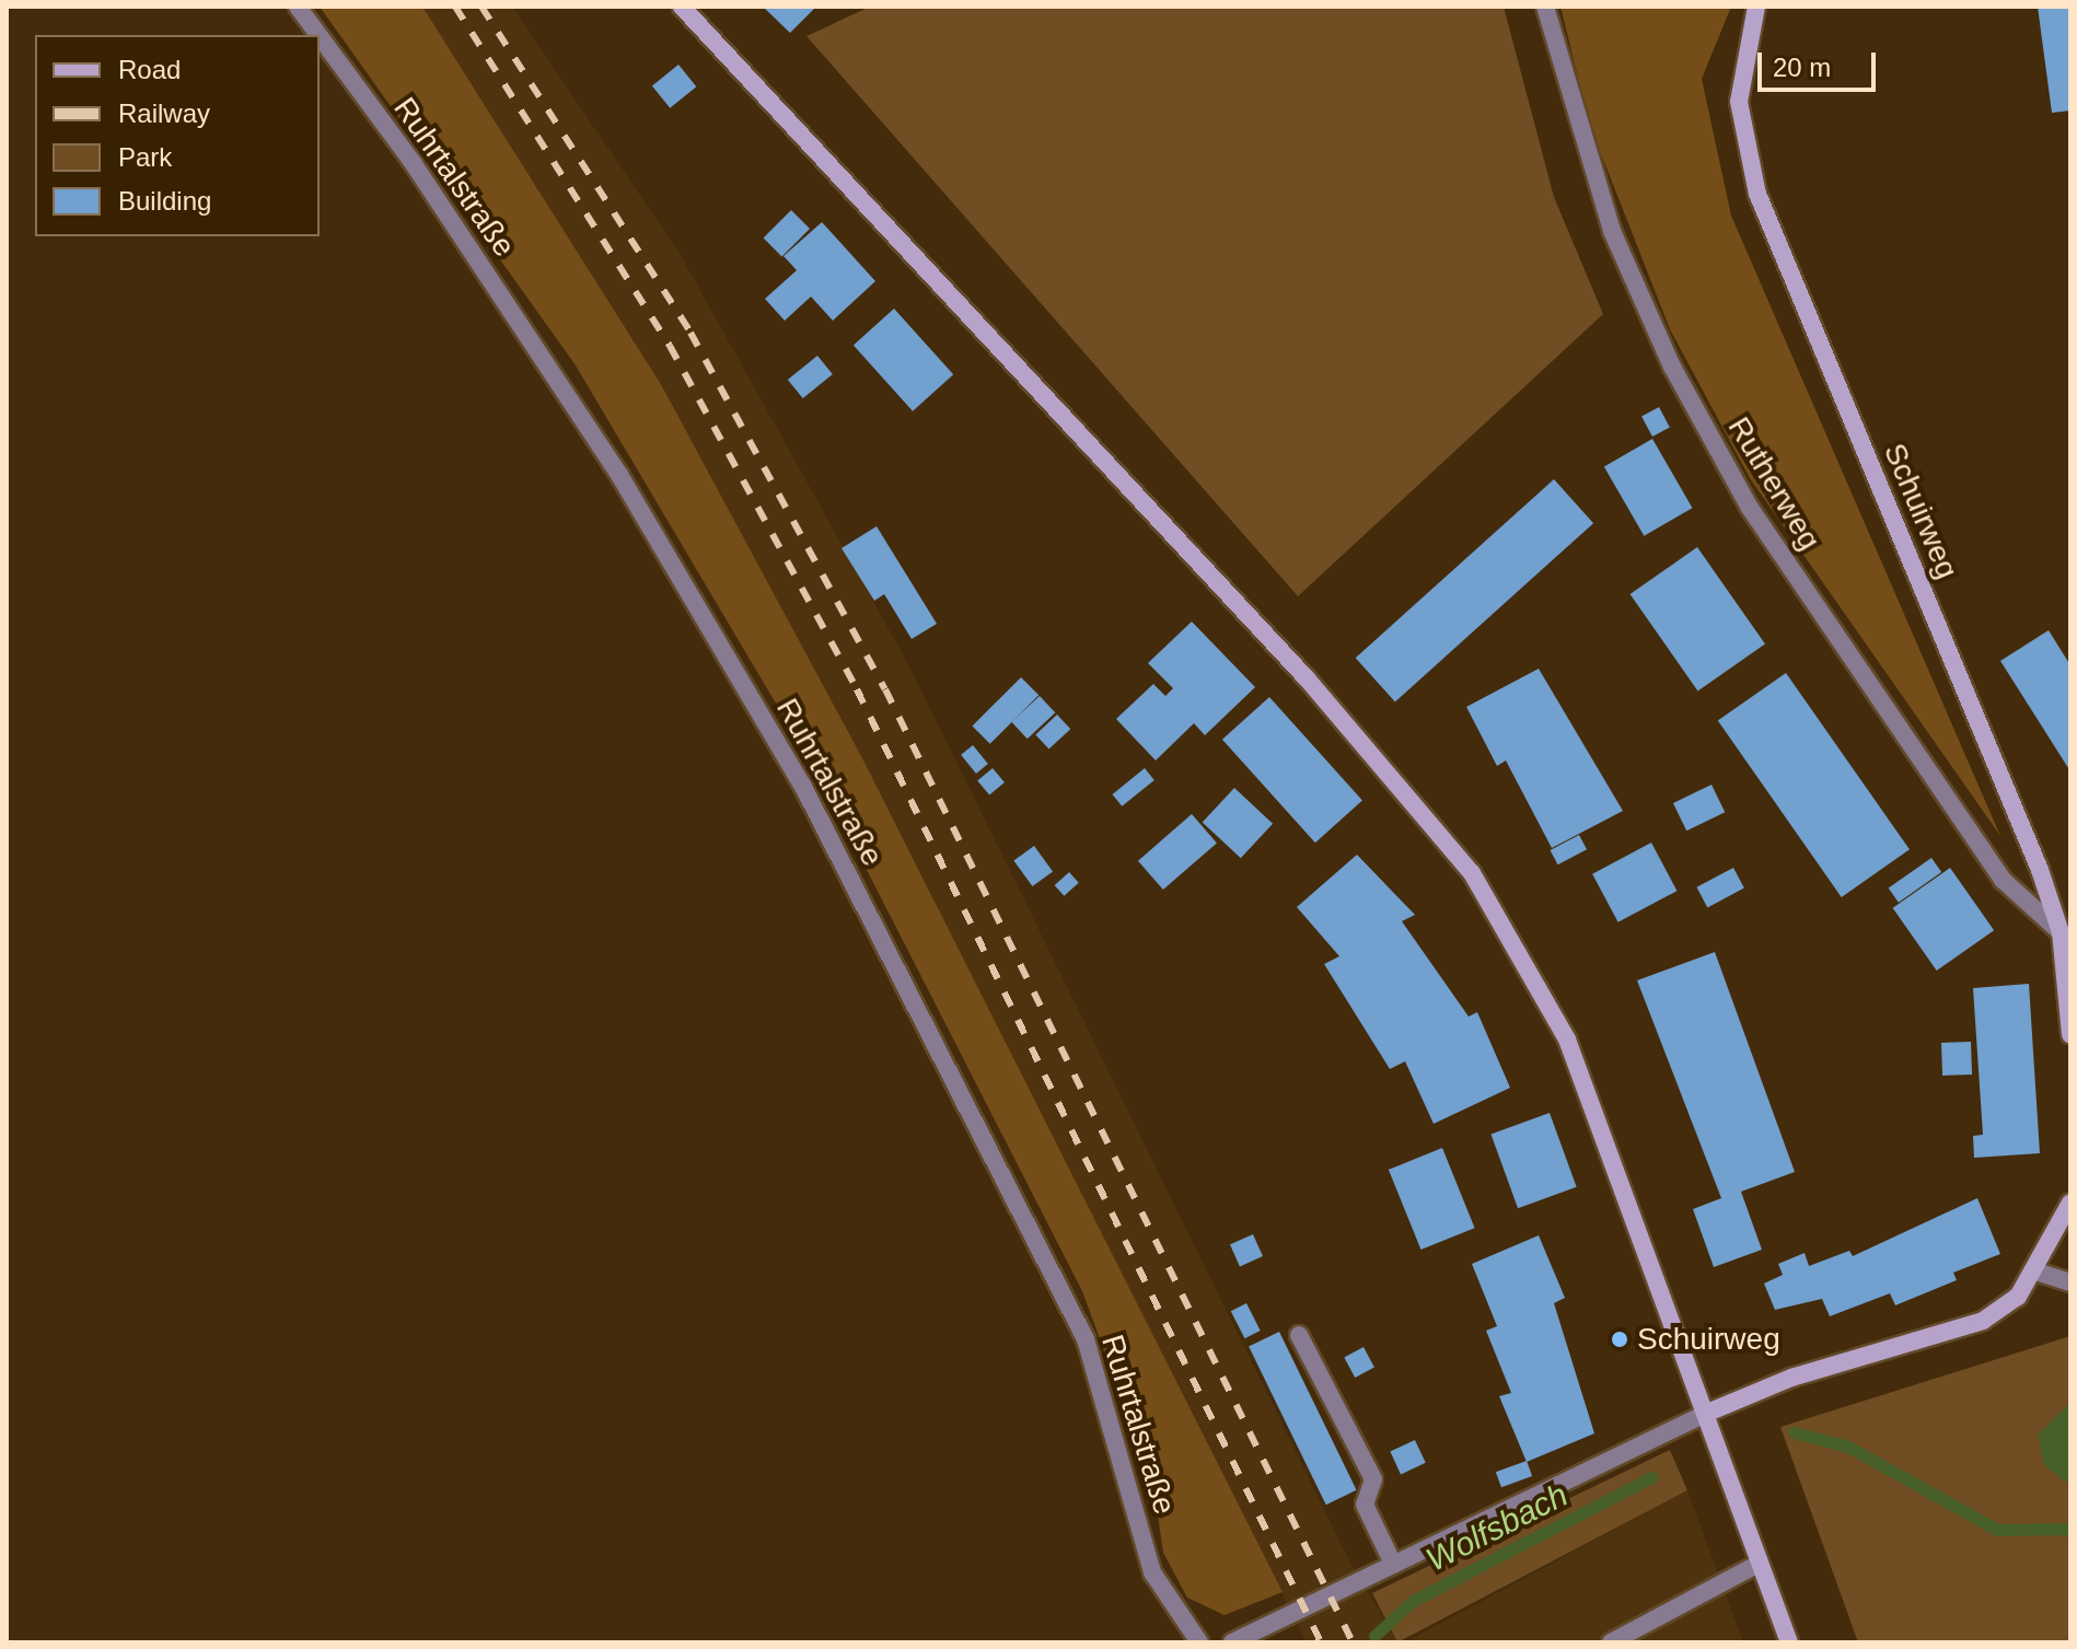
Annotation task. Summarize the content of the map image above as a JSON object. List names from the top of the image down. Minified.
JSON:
{"streets":{"main road":["Schuirweg"],"street":["Ruhrtalstraße","Rutherweg"]},"crossings":[["Rutherweg","Schuirweg"]],"water":["Wolfsbach"],"places":["Schuirweg"],"legend":["Road","Railway","Park","Building"],"scale_bar":"20 m"}
